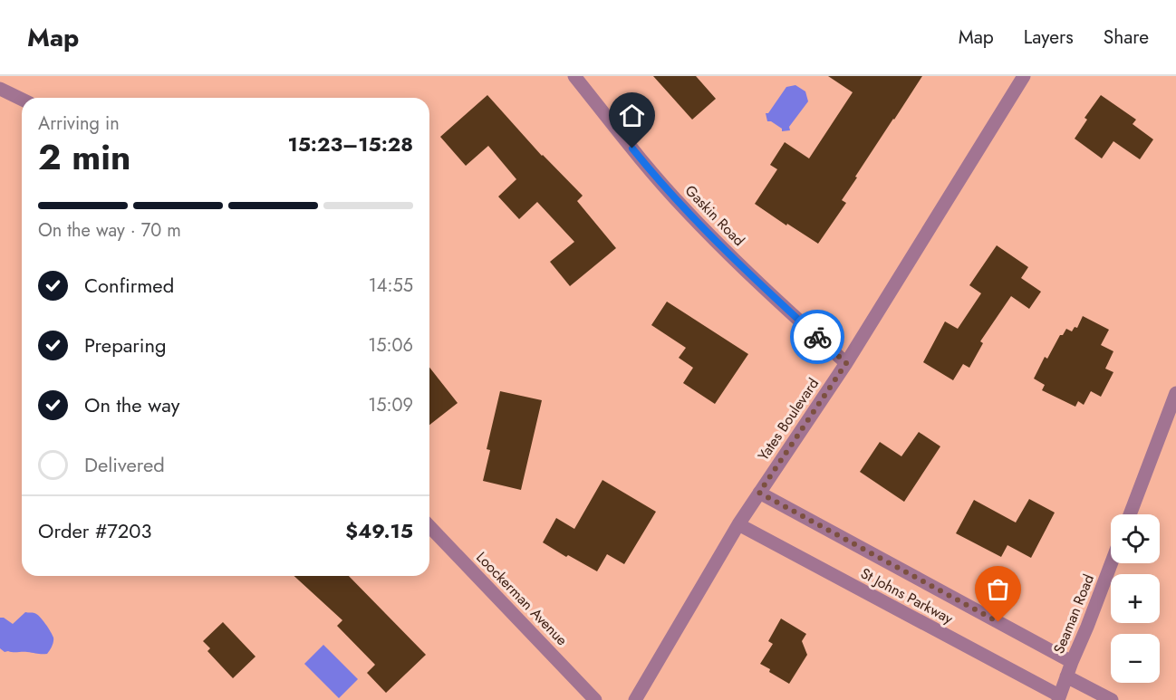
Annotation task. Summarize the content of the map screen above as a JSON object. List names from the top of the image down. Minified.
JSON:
{"streets":{"street":["Gaskin Road","Yates Boulevard","St Johns Parkway","Loockerman Avenue","Seaman Road"]},"crossings":[["Gaskin Road","Yates Boulevard"],["Yates Boulevard","St Johns Parkway"],["St Johns Parkway","Seaman Road"]],"page":{"header":"Map","nav":["Map","Layers","Share"],"heading":["2 min","Arriving in","15:23–15:28"],"panel":["Order #7203","$49.15"],"bar":"On the way · 70 m","list":[["Confirmed","14:55"],["Preparing","15:06"],["On the way","15:09"],"Delivered"],"map_buttons":["+","−"]}}
